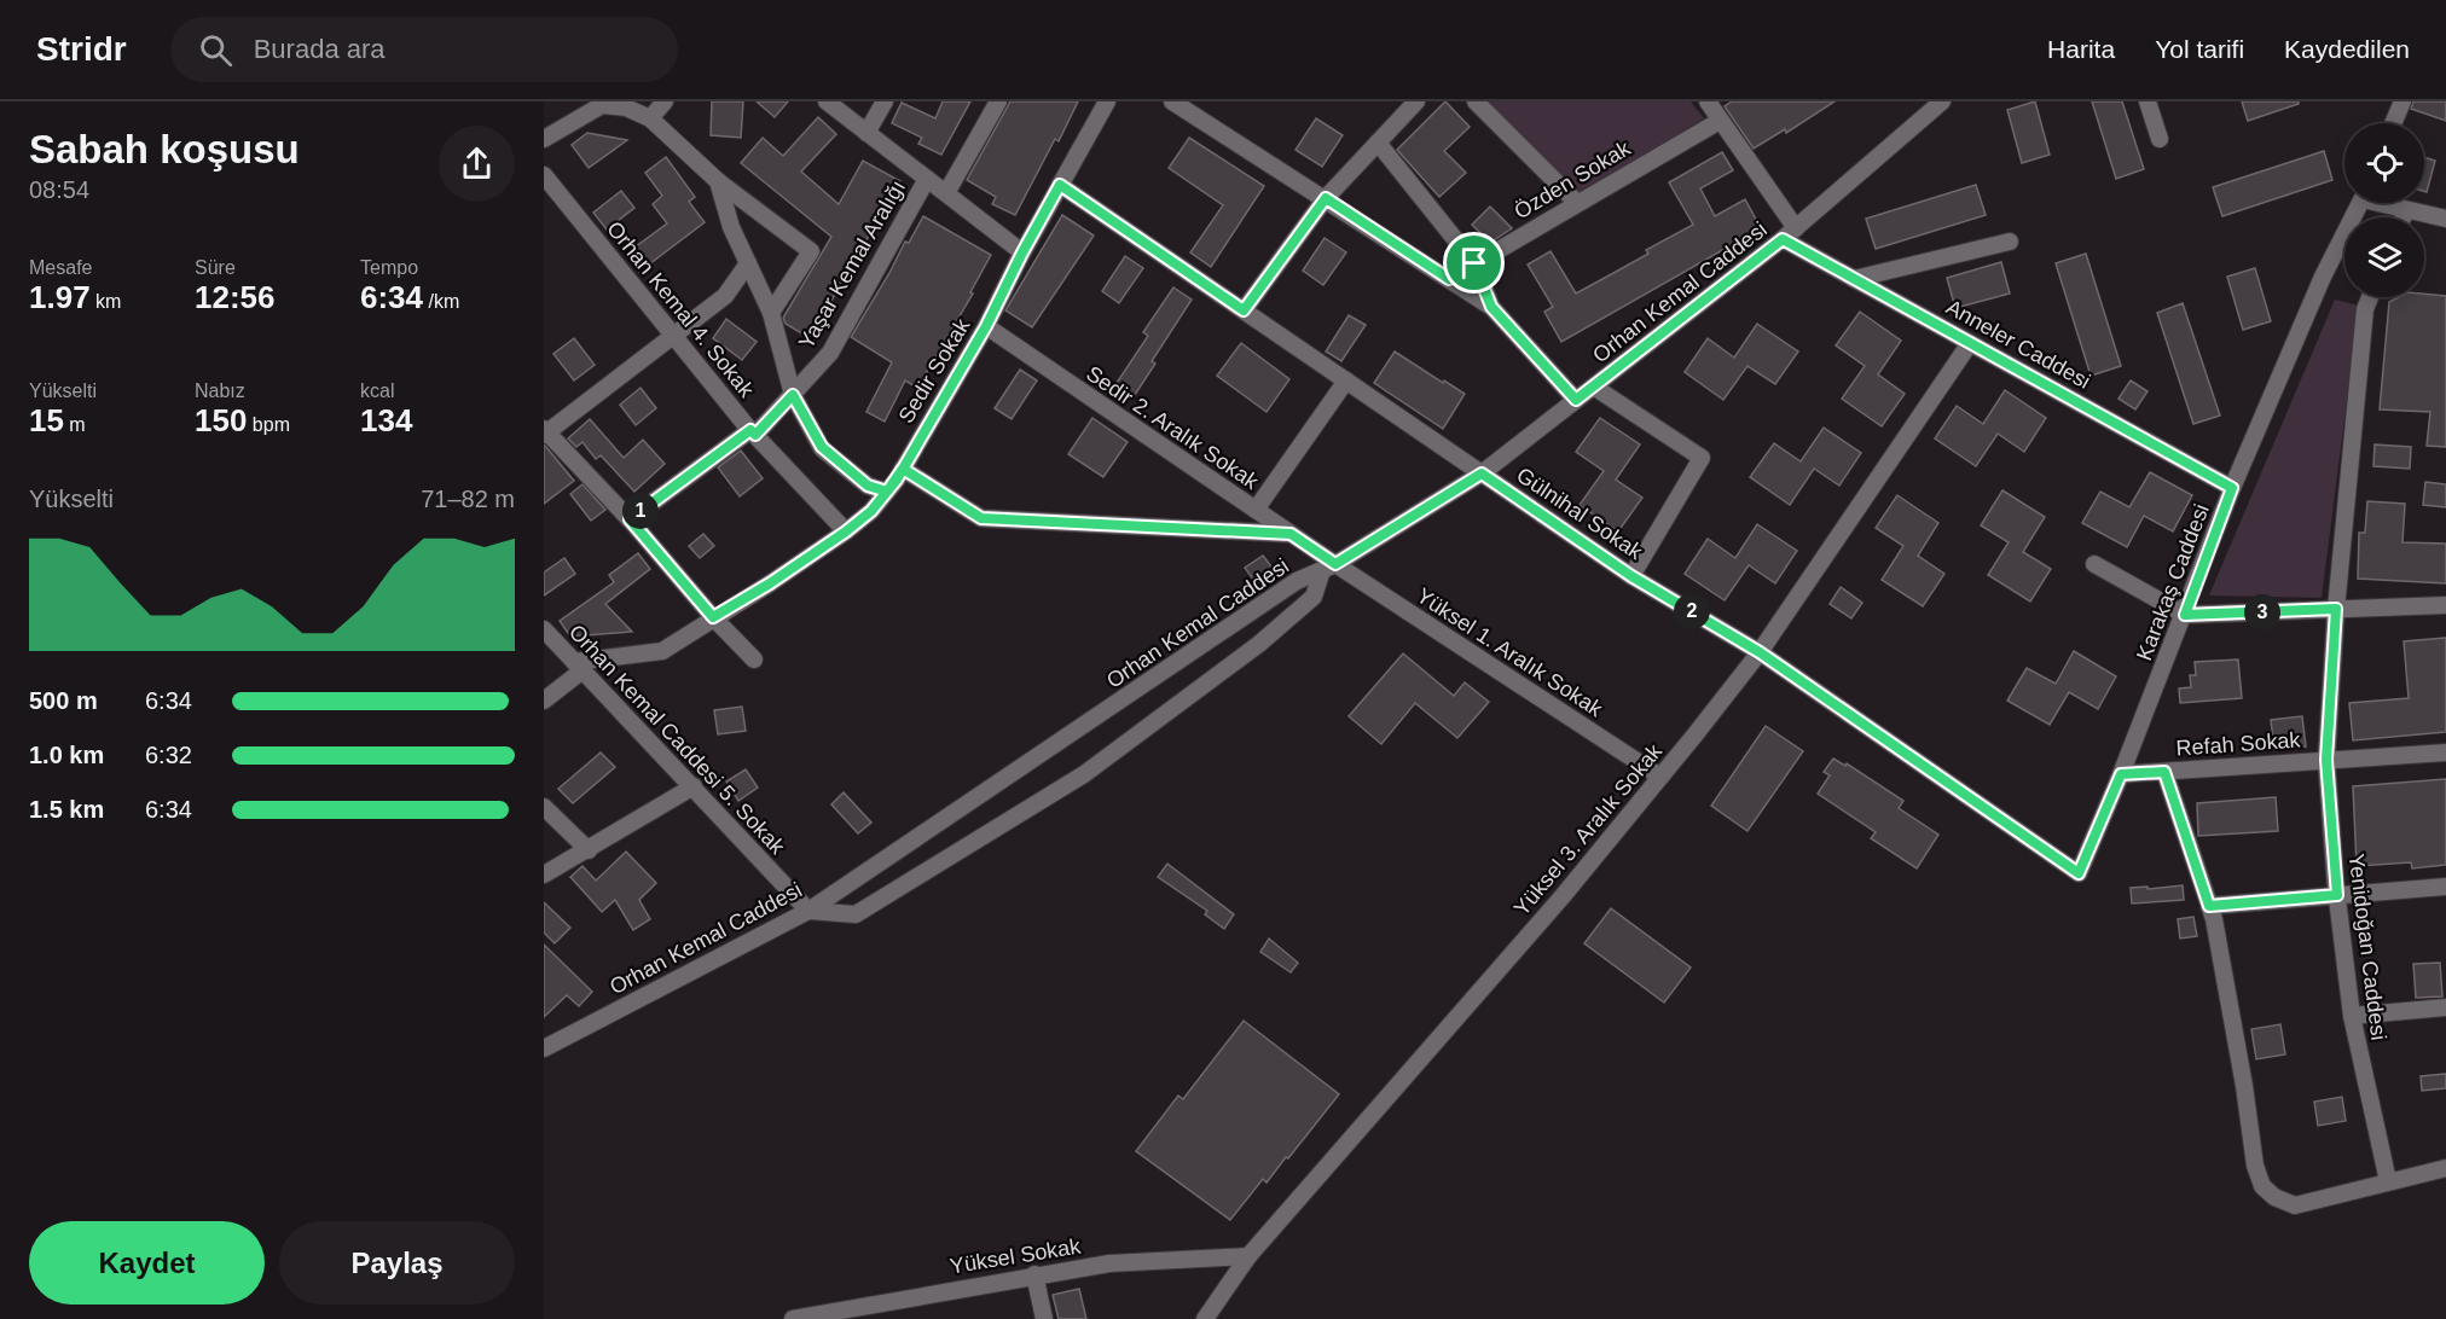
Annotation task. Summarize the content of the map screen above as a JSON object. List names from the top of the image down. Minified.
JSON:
{"streets":{"street":["Özden Sokak","Yaşar Kemal Aralığı","Orhan Kemal Caddesi","Orhan Kemal 4. Sokak","Anneler Caddesi","Sedir Sokak","Sedir 2. Aralık Sokak","Gülnihal Sokak","Karakaş Caddesi","Yüksel 1. Aralık Sokak","Orhan Kemal Caddesi 5. Sokak","Refah Sokak","Yüksel 3. Aralık Sokak","Yenidoğan Caddesi","Yüksel Sokak"]},"crossings":[["Yaşar Kemal Aralığı","Orhan Kemal 4. Sokak"],["Orhan Kemal Caddesi","Anneler Caddesi"],["Orhan Kemal Caddesi","Sedir 2. Aralık Sokak"],["Orhan Kemal Caddesi","Gülnihal Sokak"],["Orhan Kemal Caddesi","Yüksel 1. Aralık Sokak"],["Orhan Kemal Caddesi","Orhan Kemal Caddesi 5. Sokak"],["Orhan Kemal 4. Sokak","Sedir Sokak"],["Anneler Caddesi","Karakaş Caddesi"],["Anneler Caddesi","Yüksel 3. Aralık Sokak"],["Sedir Sokak","Sedir 2. Aralık Sokak"],["Sedir Sokak","Gülnihal Sokak"],["Sedir Sokak","Orhan Kemal Caddesi 5. Sokak"],["Sedir 2. Aralık Sokak","Yüksel 1. Aralık Sokak"],["Gülnihal Sokak","Karakaş Caddesi"],["Gülnihal Sokak","Yüksel 3. Aralık Sokak"],["Karakaş Caddesi","Refah Sokak"],["Yüksel 1. Aralık Sokak","Yüksel 3. Aralık Sokak"],["Refah Sokak","Yenidoğan Caddesi"],["Yüksel 3. Aralık Sokak","Yüksel Sokak"]],"page":{"header":"Stridr","search":"Burada ara","nav":["Harita","Yol tarifi","Kaydedilen"],"heading":["Sabah koşusu","08:54"],"stats":[["Mesafe","1.97 km"],["Süre","12:56"],["Tempo","6:34 /km"],["Yükselti","15 m"],["Nabız","150 bpm"],["kcal","134"]],"chart":["Yükselti","71–82 m"],"pins":["1","2","3"],"list":[{"name":"500 m","note":"6:34"},{"name":"1.0 km","note":"6:32"},{"name":"1.5 km","note":"6:34"}],"buttons":["Kaydet","Paylaş"]}}
